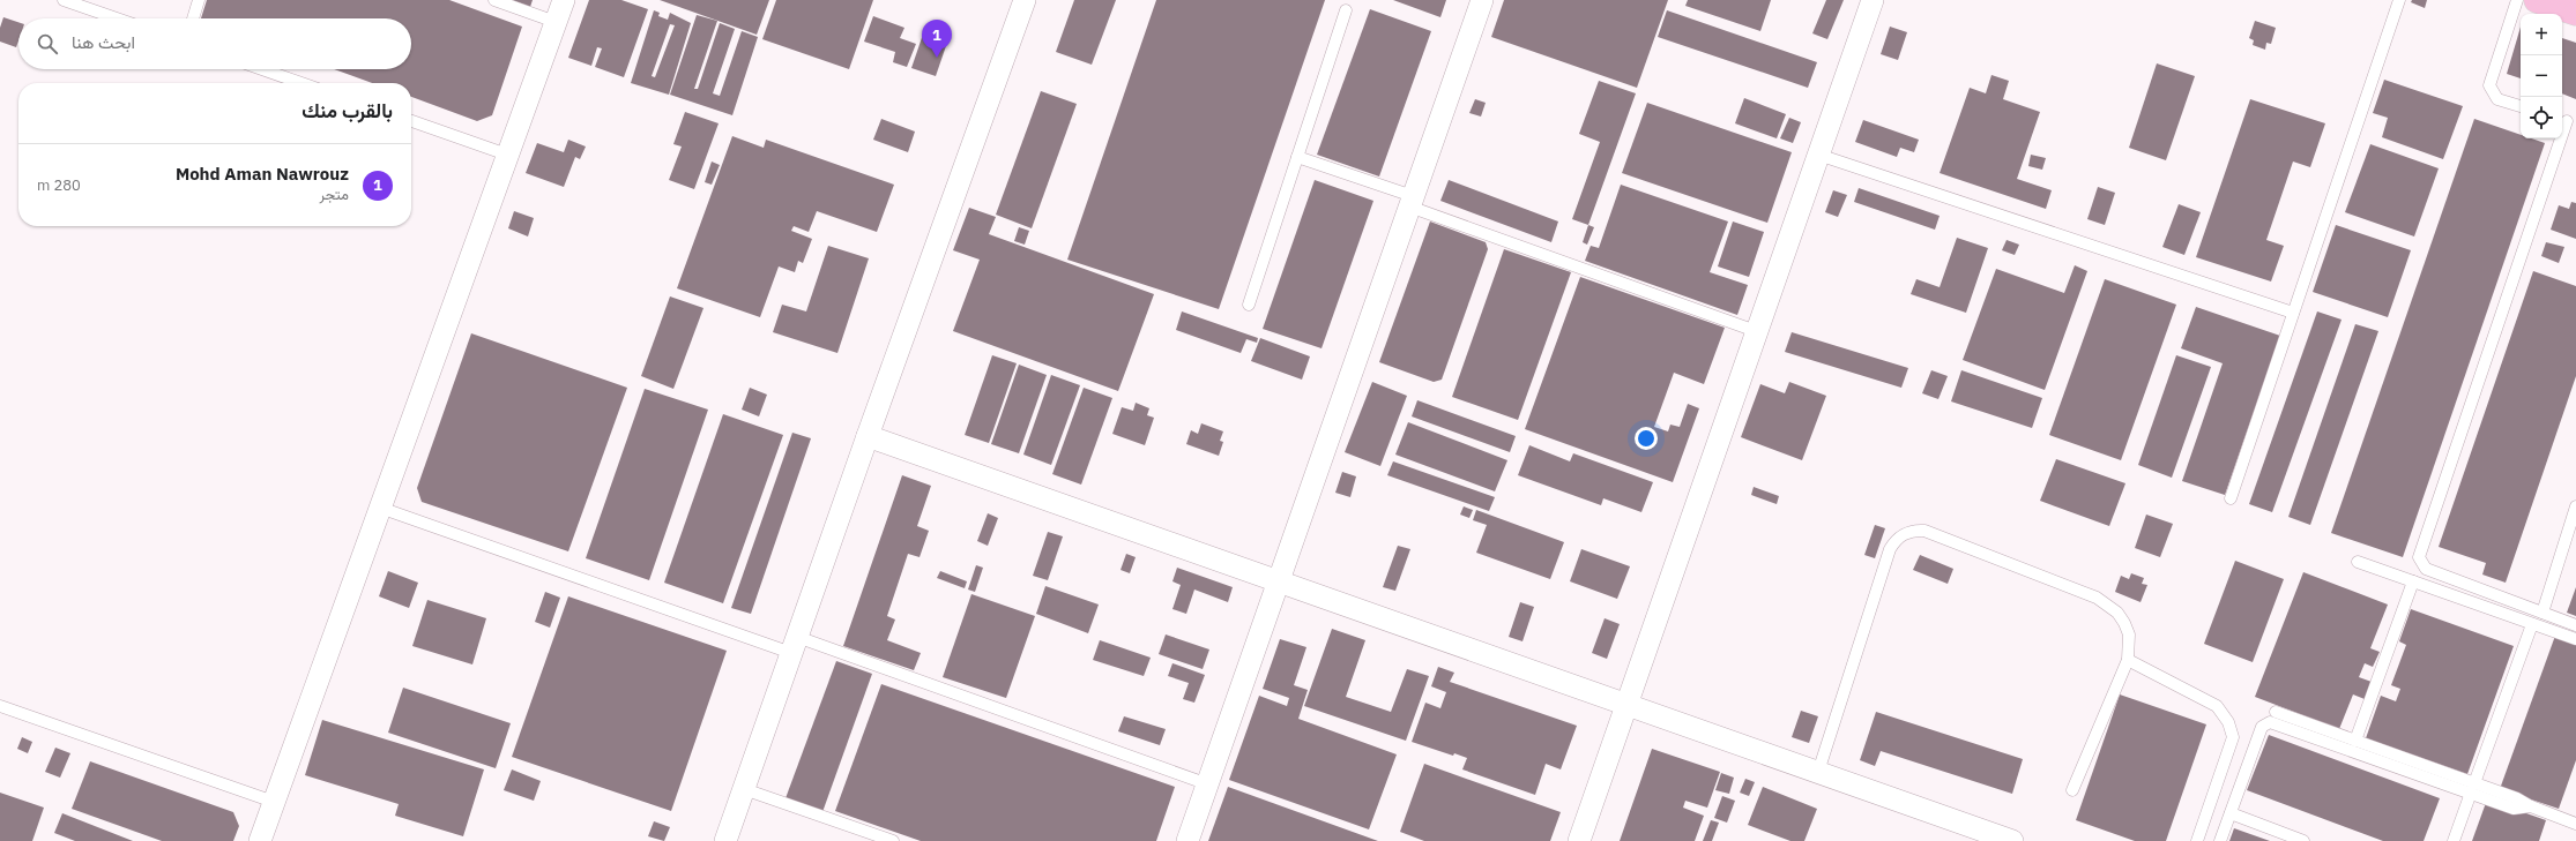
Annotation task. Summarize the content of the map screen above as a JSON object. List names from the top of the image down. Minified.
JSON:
{"page":{"map_buttons":["+","−"],"search":"ابحث هنا","pins":"1","heading":"بالقرب منك","list":[{"mark":"1","name":"Mohd Aman Nawrouz","note":"متجر","value":"280 m"}]}}
